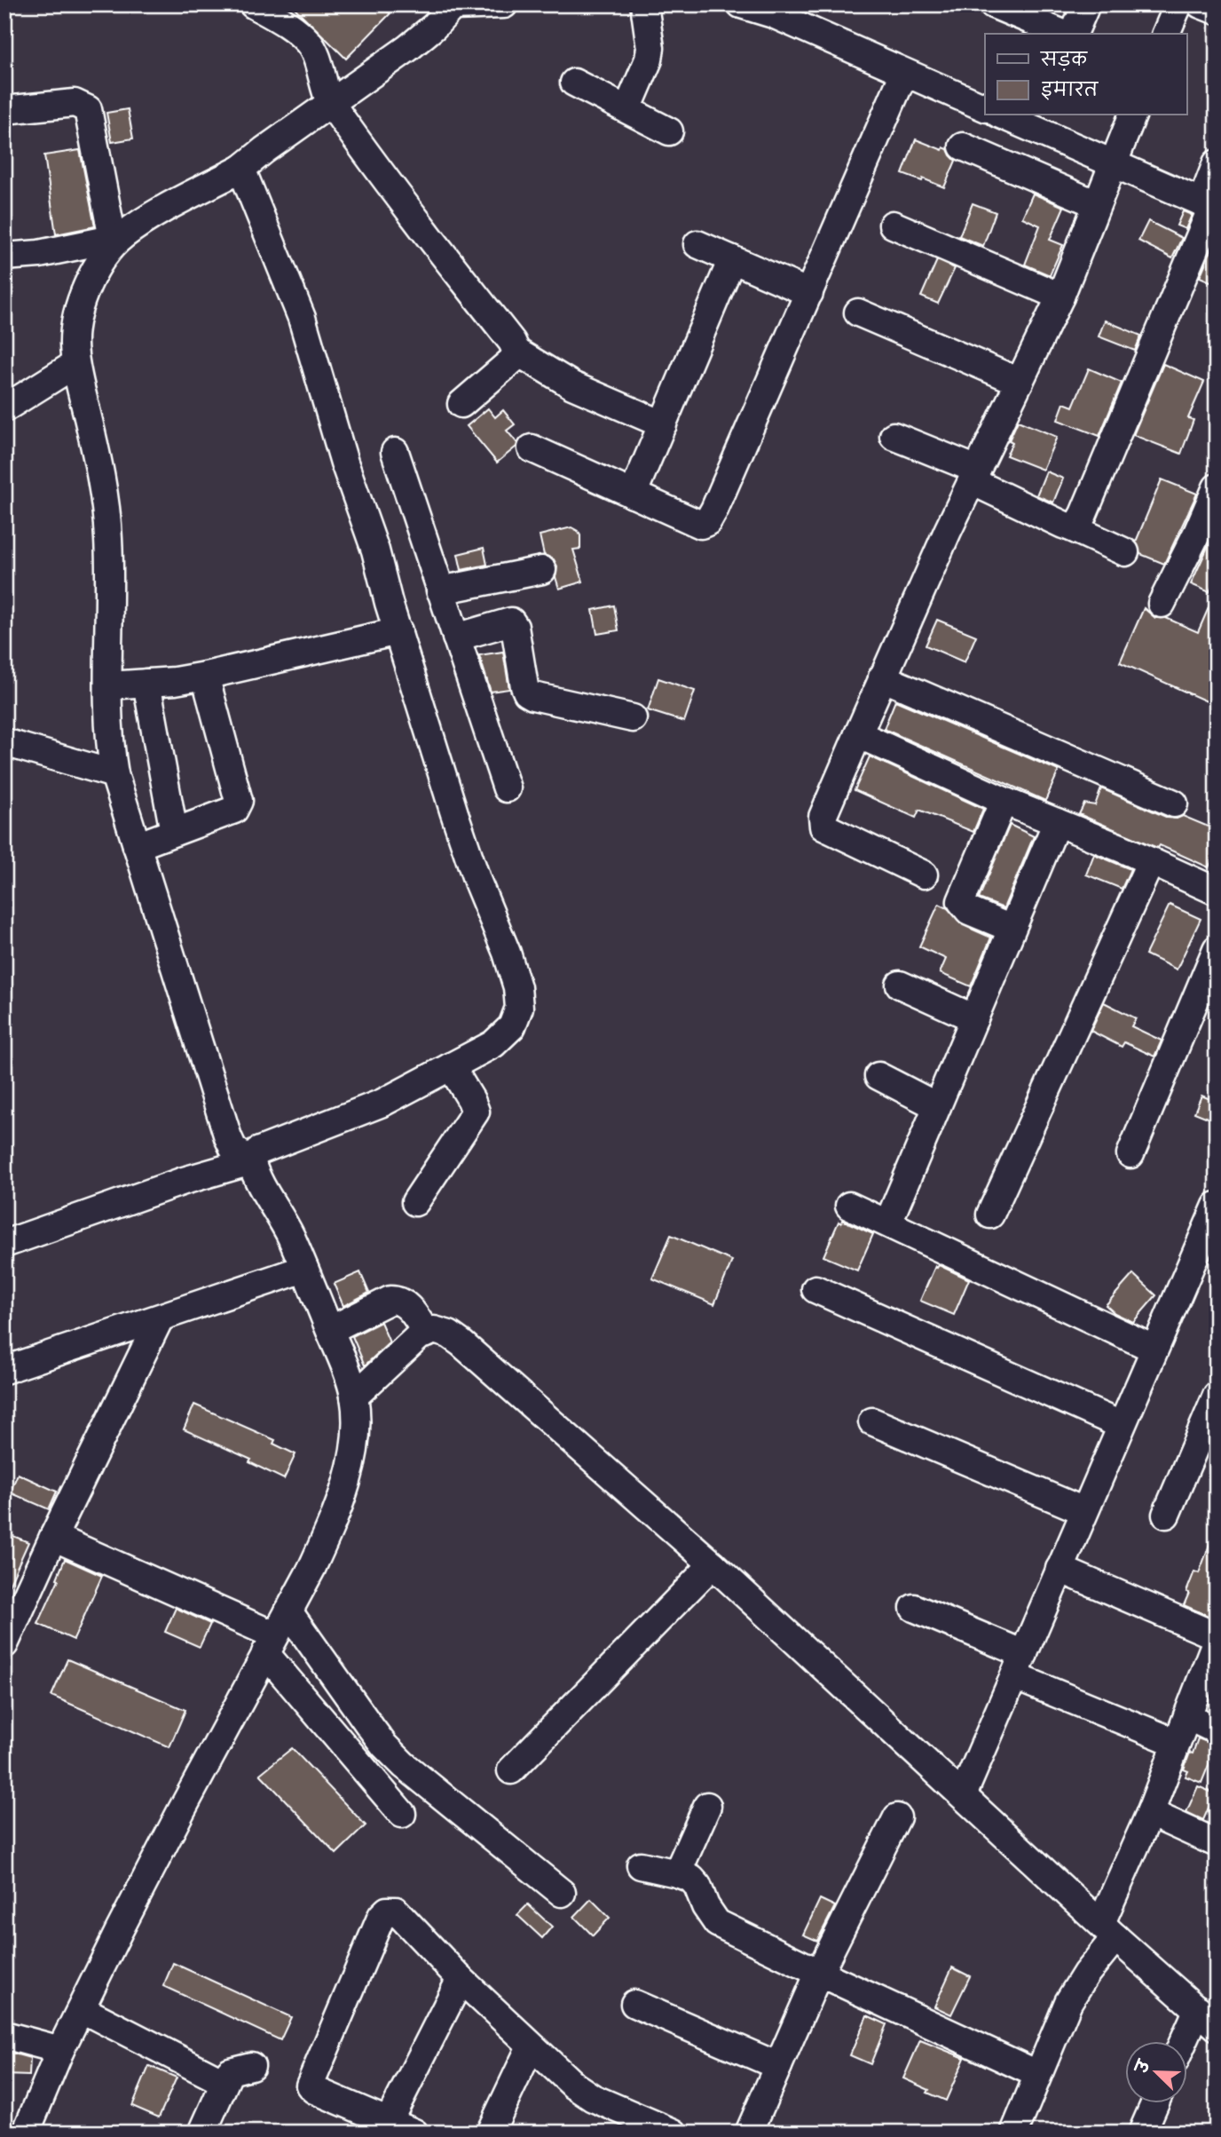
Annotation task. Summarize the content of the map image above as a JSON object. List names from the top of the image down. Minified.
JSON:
{"legend":["सड़क","इमारत"],"north":"top left"}
